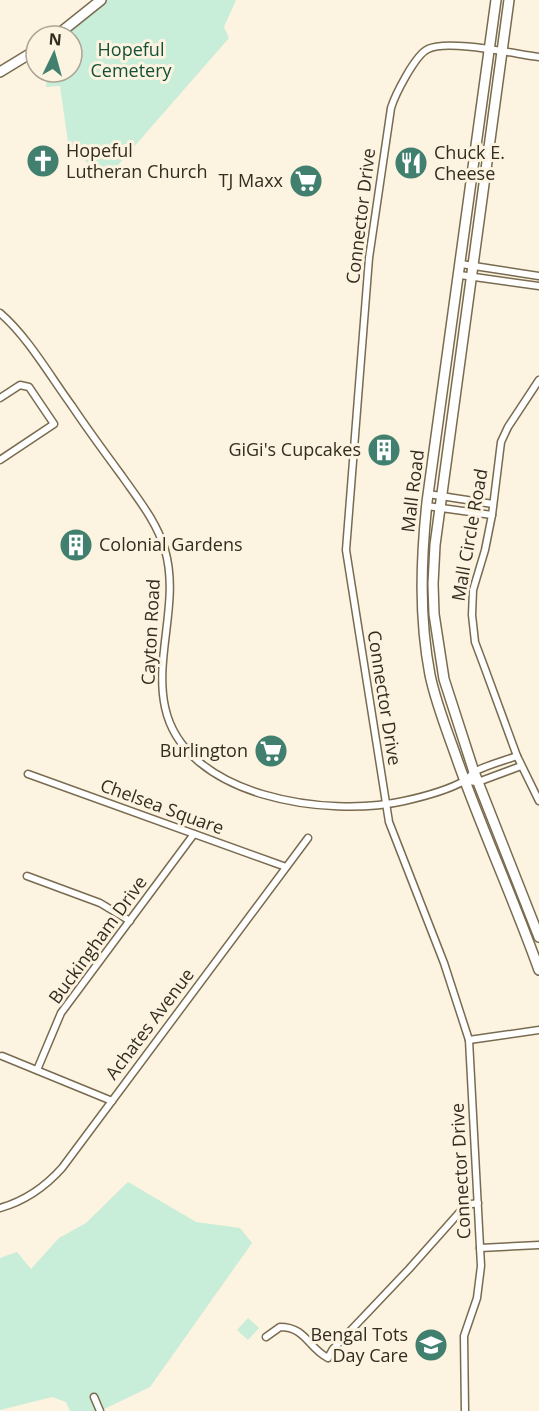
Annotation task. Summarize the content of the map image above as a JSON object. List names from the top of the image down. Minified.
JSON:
{"streets":{"main road":["Mall Road"],"street":["Connector Drive","Mall Circle Road","Cayton Road","Chelsea Square","Buckingham Drive","Achates Avenue"]},"crossings":[["Connector Drive","Mall Road"],["Connector Drive","Cayton Road"],["Mall Road","Cayton Road"],["Chelsea Square","Buckingham Drive"],["Chelsea Square","Achates Avenue"]],"parks":["Hopeful Cemetery"],"places":{"church":["Hopeful Lutheran Church"],"restaurant":["Chuck E. Cheese"],"supermarket":["TJ Maxx","Burlington"],"building":["GiGi's Cupcakes","Colonial Gardens"],"school or university":["Bengal Tots Day Care"]},"north":"top"}
